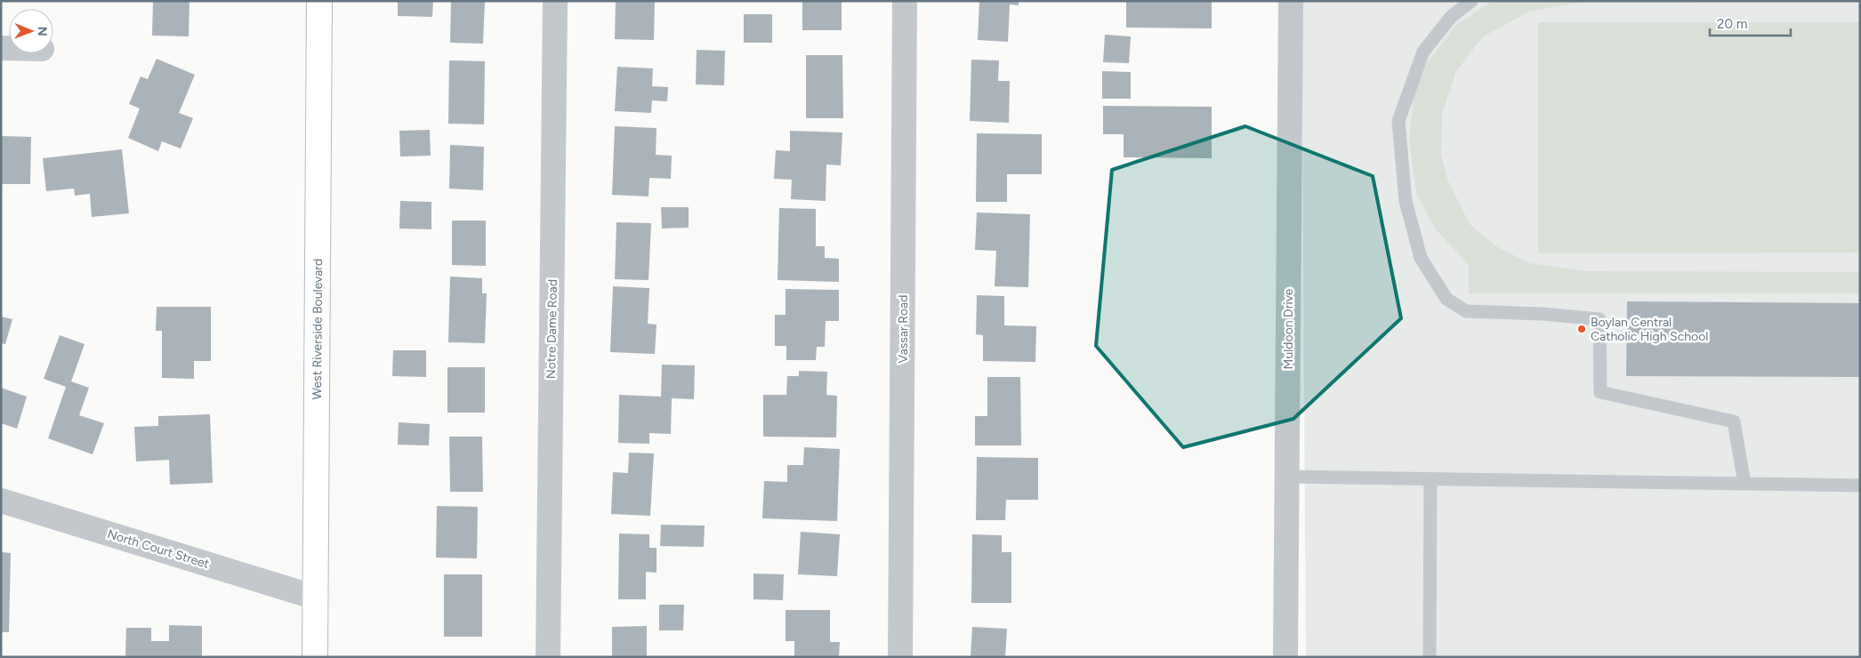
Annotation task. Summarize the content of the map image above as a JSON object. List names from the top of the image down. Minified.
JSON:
{"streets":{"main road":["West Riverside Boulevard"],"street":["Notre Dame Road","Vassar Road","Muldoon Drive","North Court Street"]},"crossings":[["West Riverside Boulevard","North Court Street"]],"places":["Boylan Central Catholic High School"],"scale_bar":"20 m","north":"right"}
